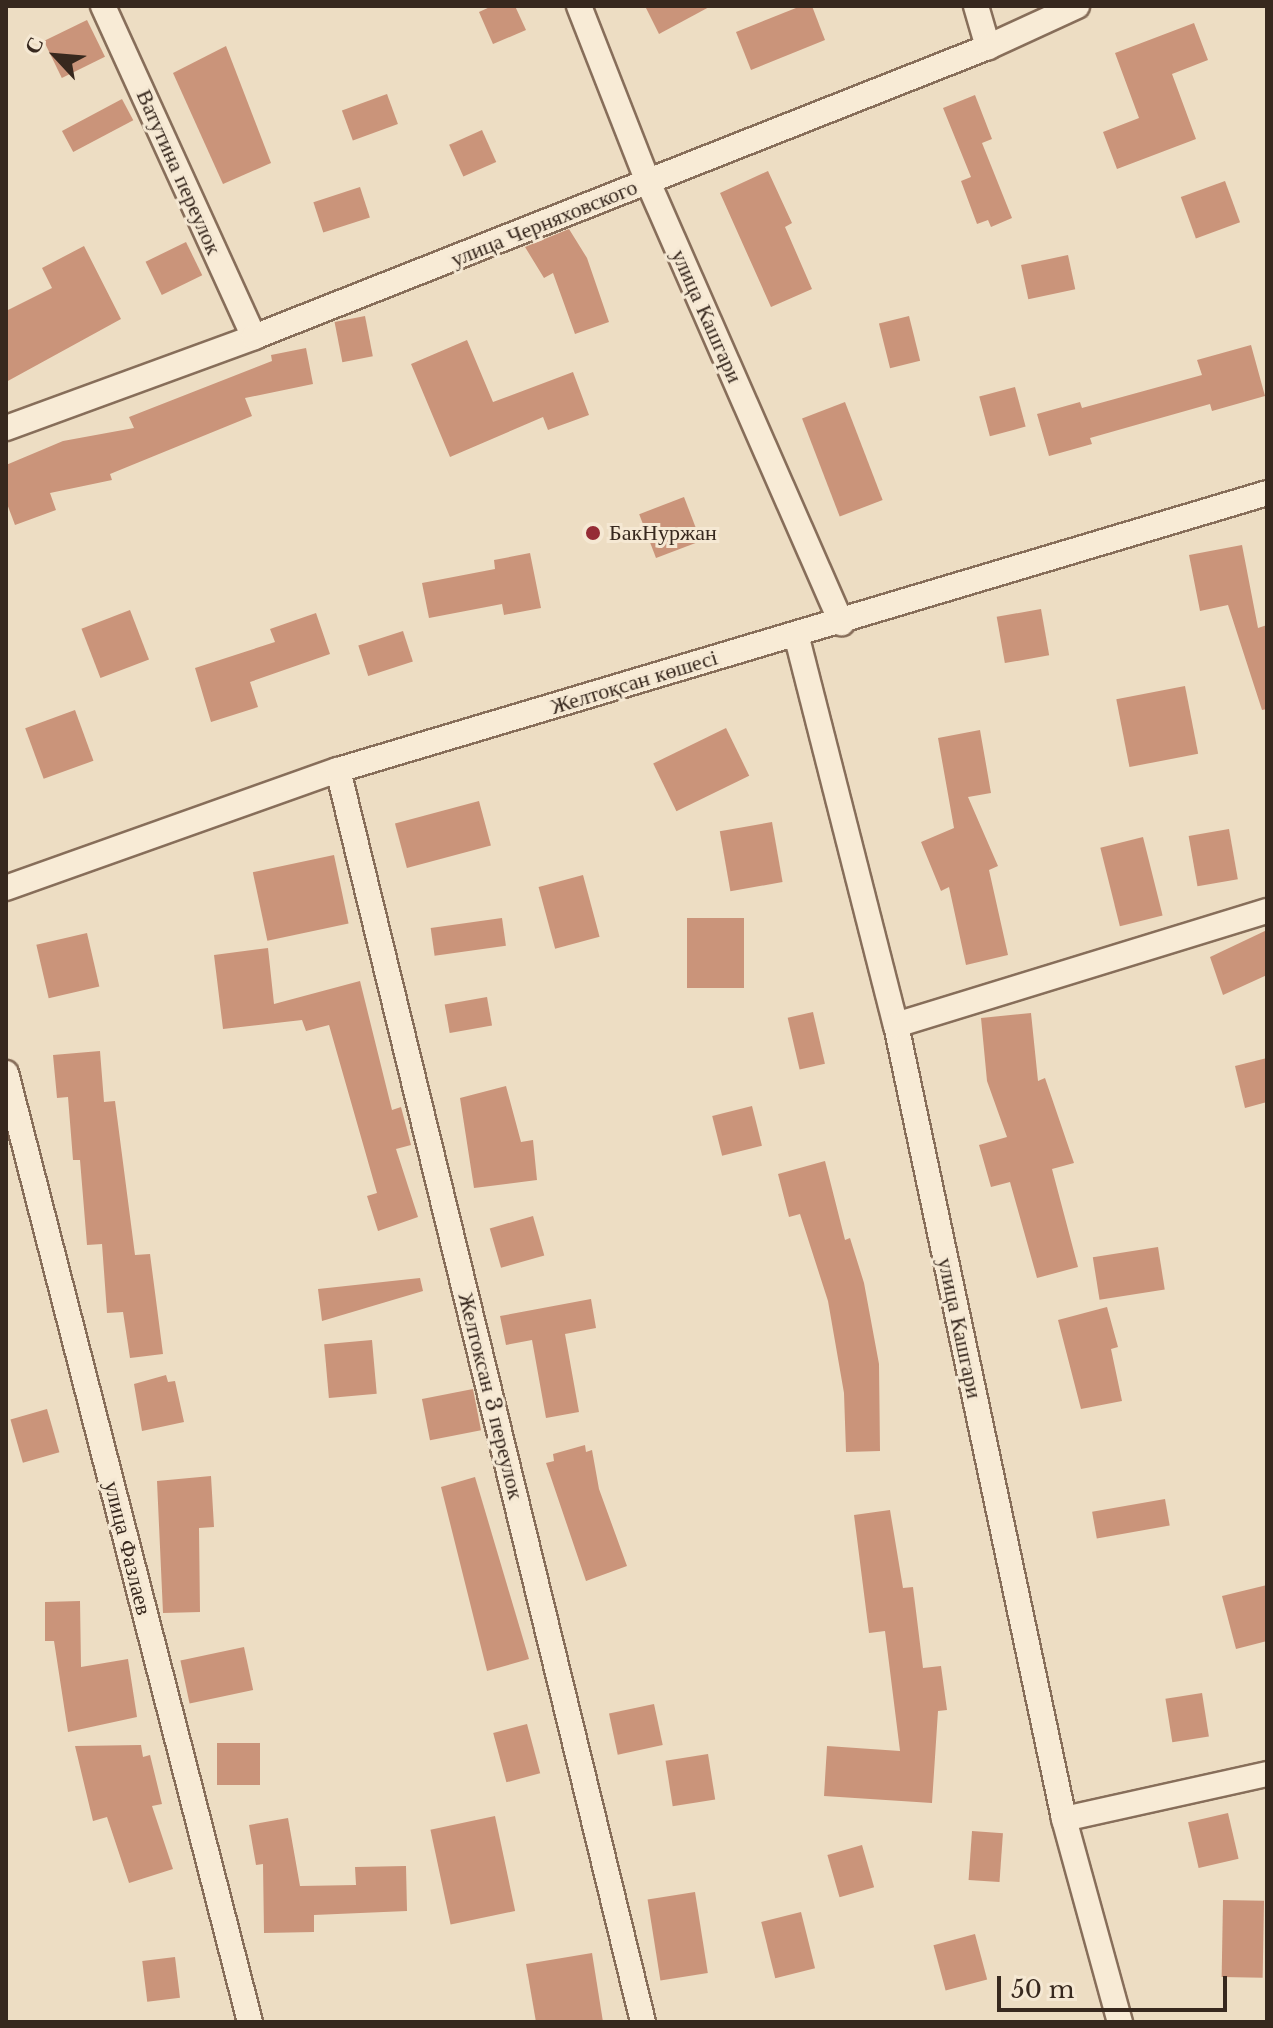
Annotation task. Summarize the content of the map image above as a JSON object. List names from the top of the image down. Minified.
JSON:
{"streets":{"street":["Ватутина переулок","улица Черняховского","улица Кашгари","Желтоқсан көшесі","Желтоксан 3 переулок","улица Фазлаев"]},"crossings":[["Ватутина переулок","улица Черняховского"],["улица Черняховского","улица Кашгари"],["улица Кашгари","Желтоқсан көшесі"],["Желтоқсан көшесі","Желтоксан 3 переулок"]],"places":["БакНуржан"],"scale_bar":"50 m","north":"top left"}
